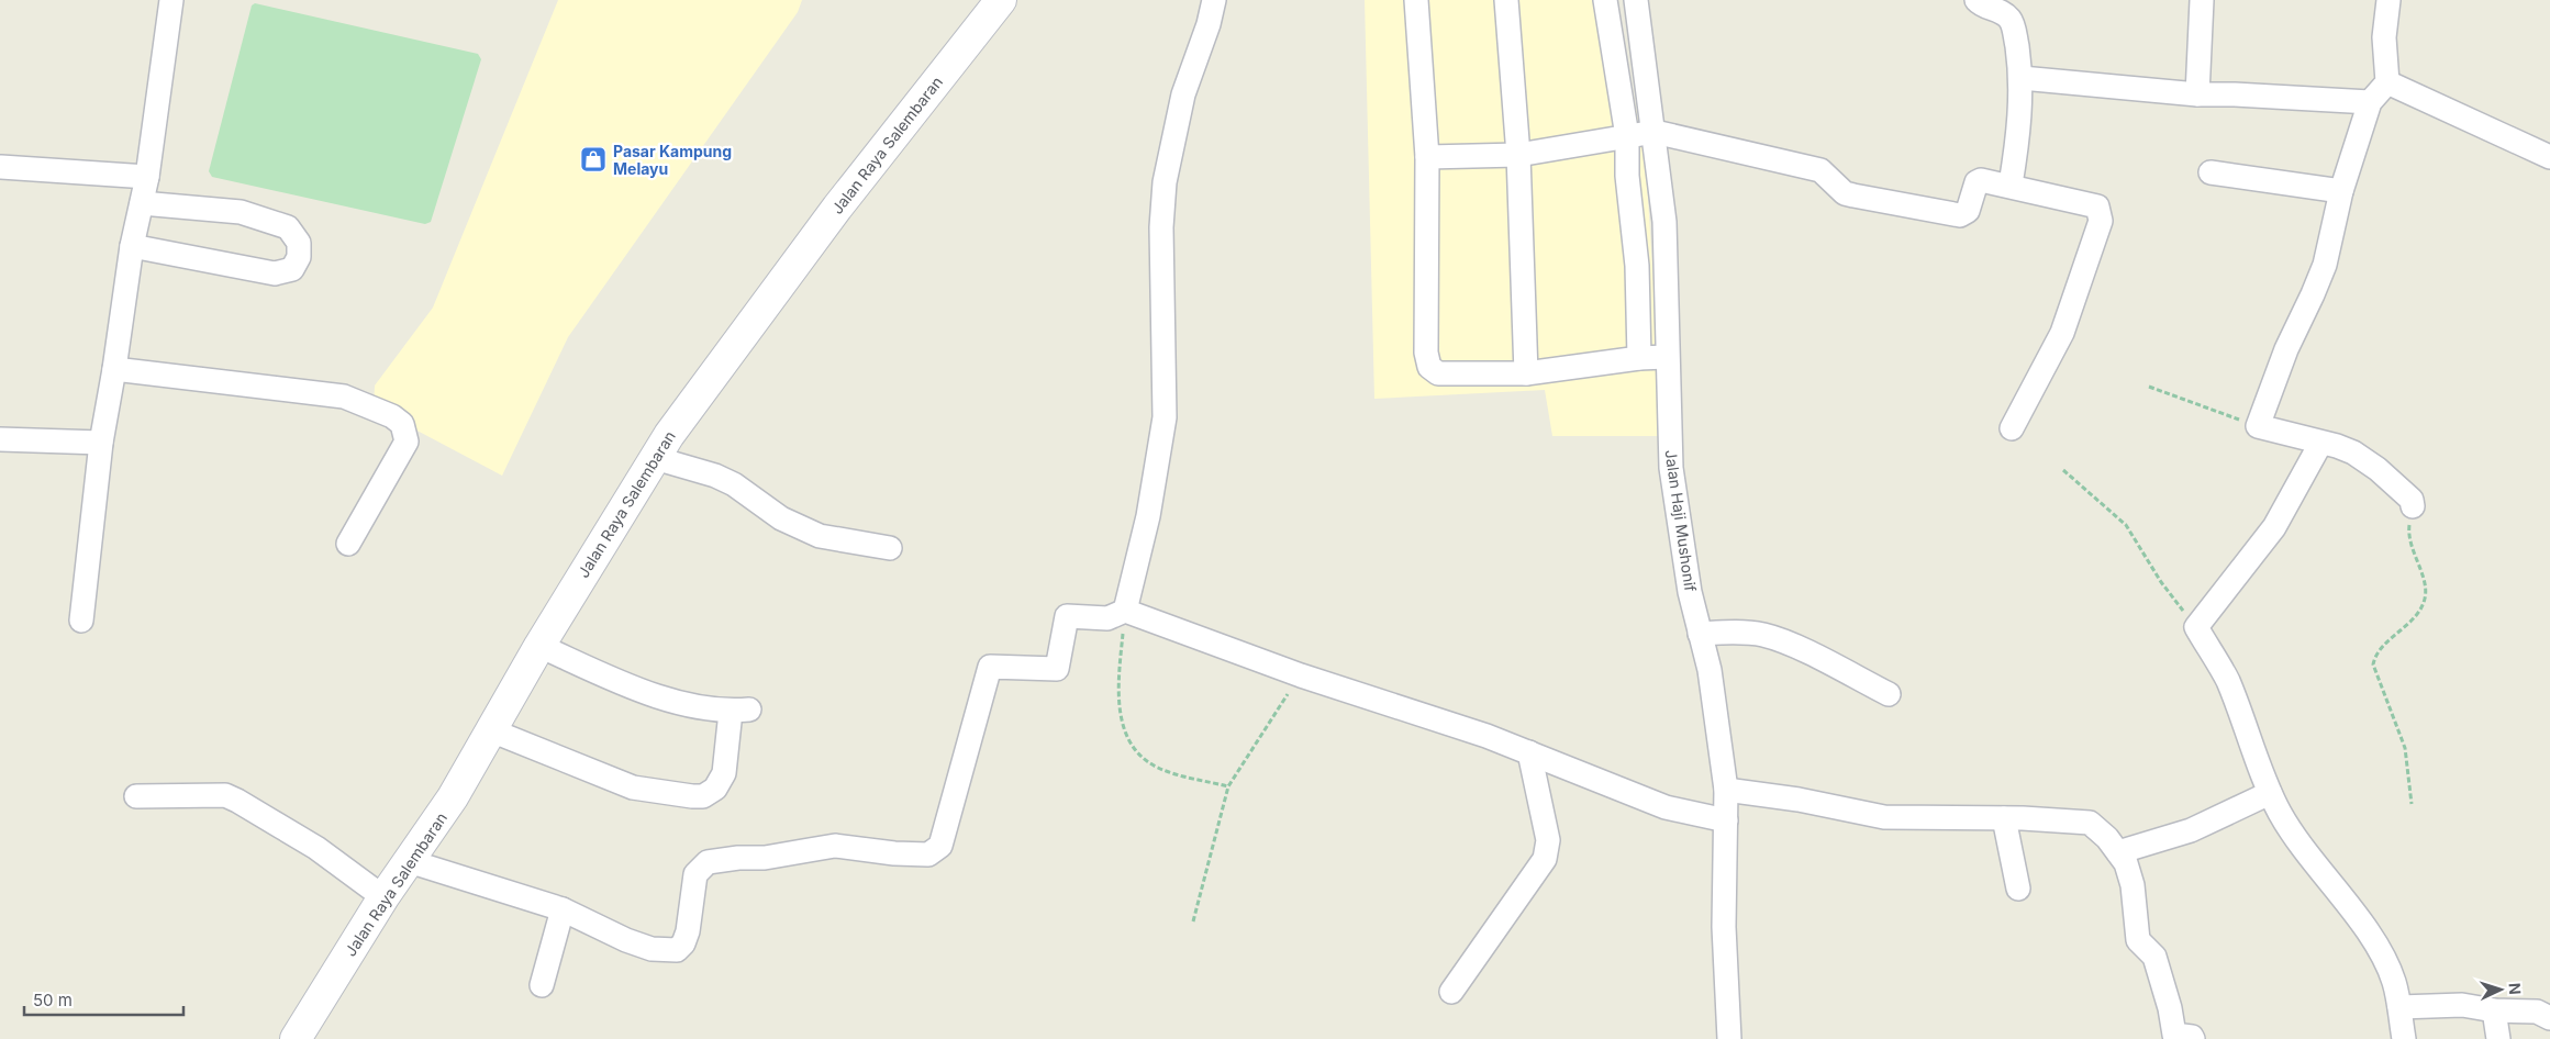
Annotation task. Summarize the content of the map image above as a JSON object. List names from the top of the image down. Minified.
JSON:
{"streets":{"main road":["Jalan Raya Salembaran"],"street":["Jalan Haji Mushonif"]},"places":{"shop":["Pasar Kampung Melayu"]},"scale_bar":"50 m","north":"right"}
